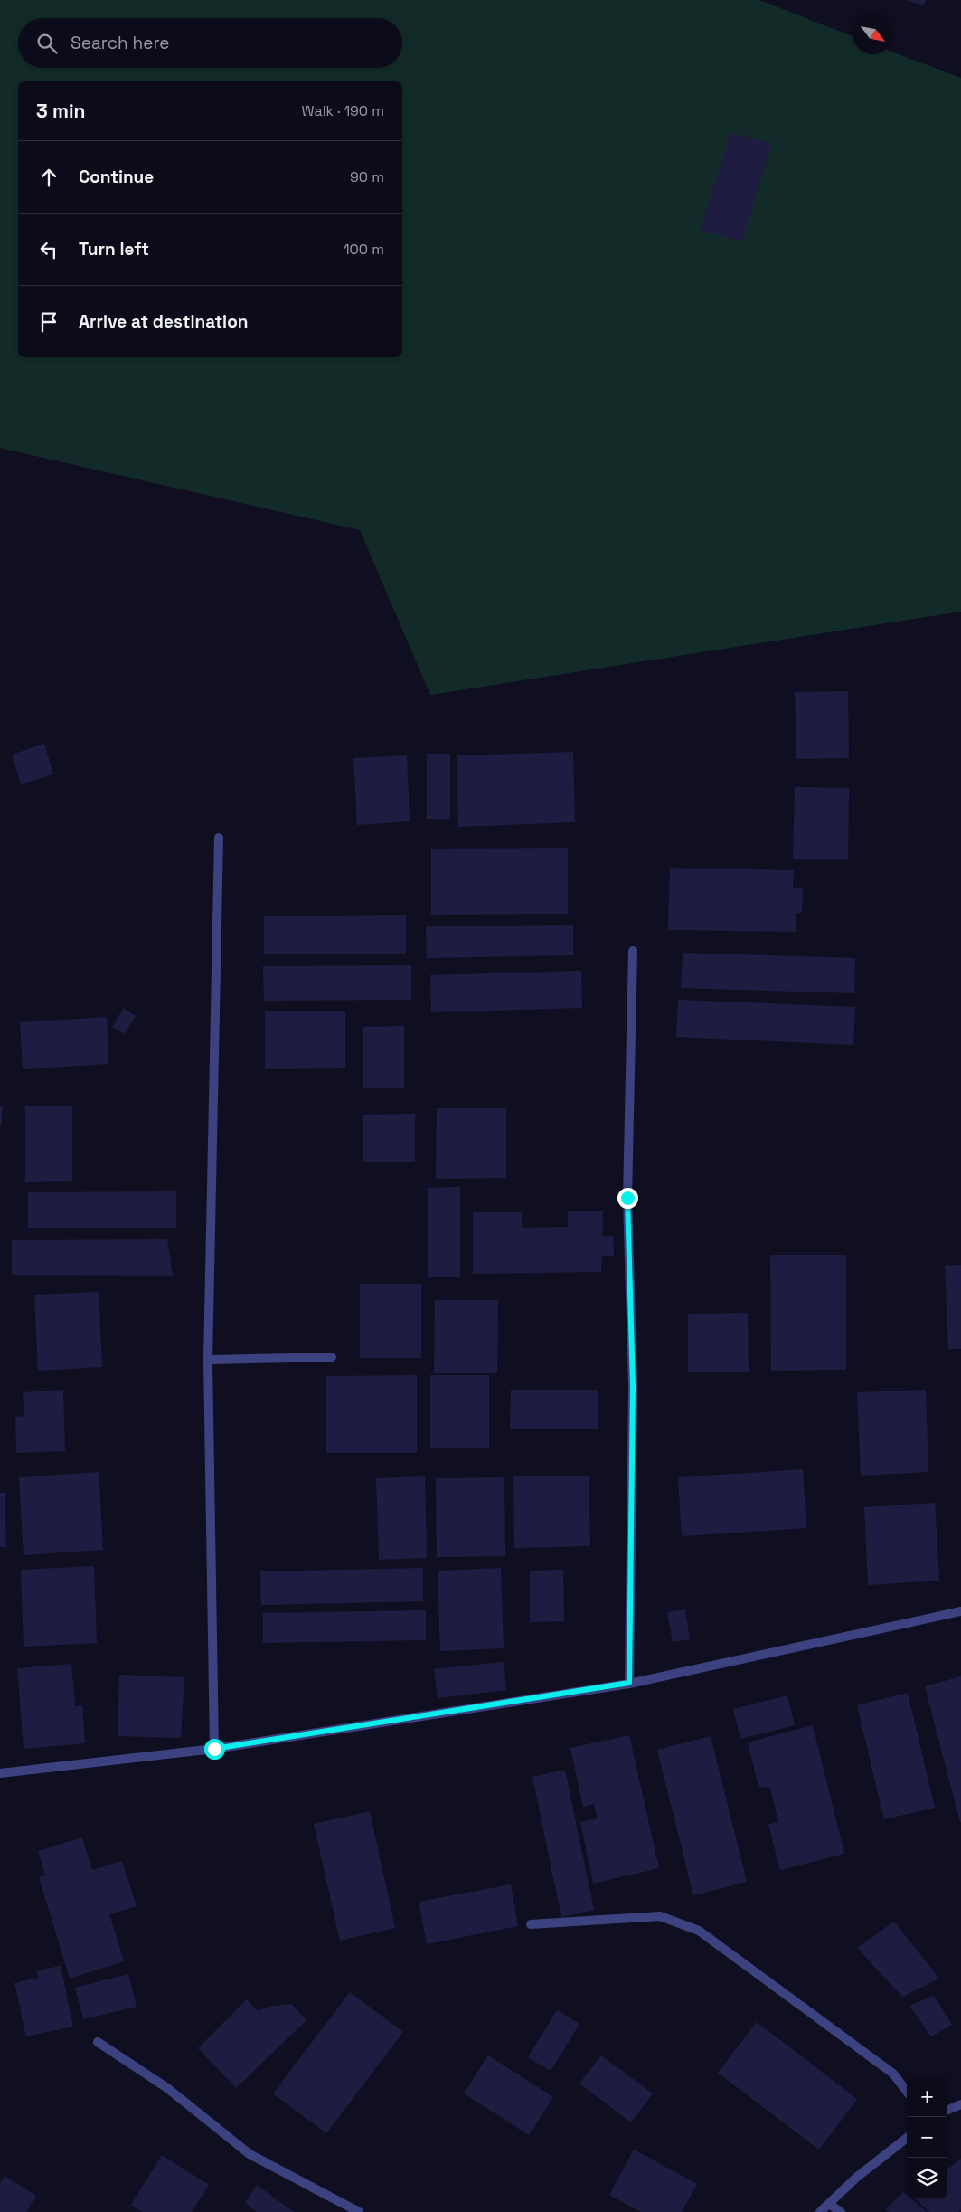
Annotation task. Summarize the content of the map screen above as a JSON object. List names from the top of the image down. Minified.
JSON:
{"north":"bottom right","page":{"search":"Search here","heading":["3 min","Walk · 190 m"],"list":[["Continue","90 m"],["Turn left","100 m"],"Arrive at destination"],"map_buttons":["+","−"]}}
